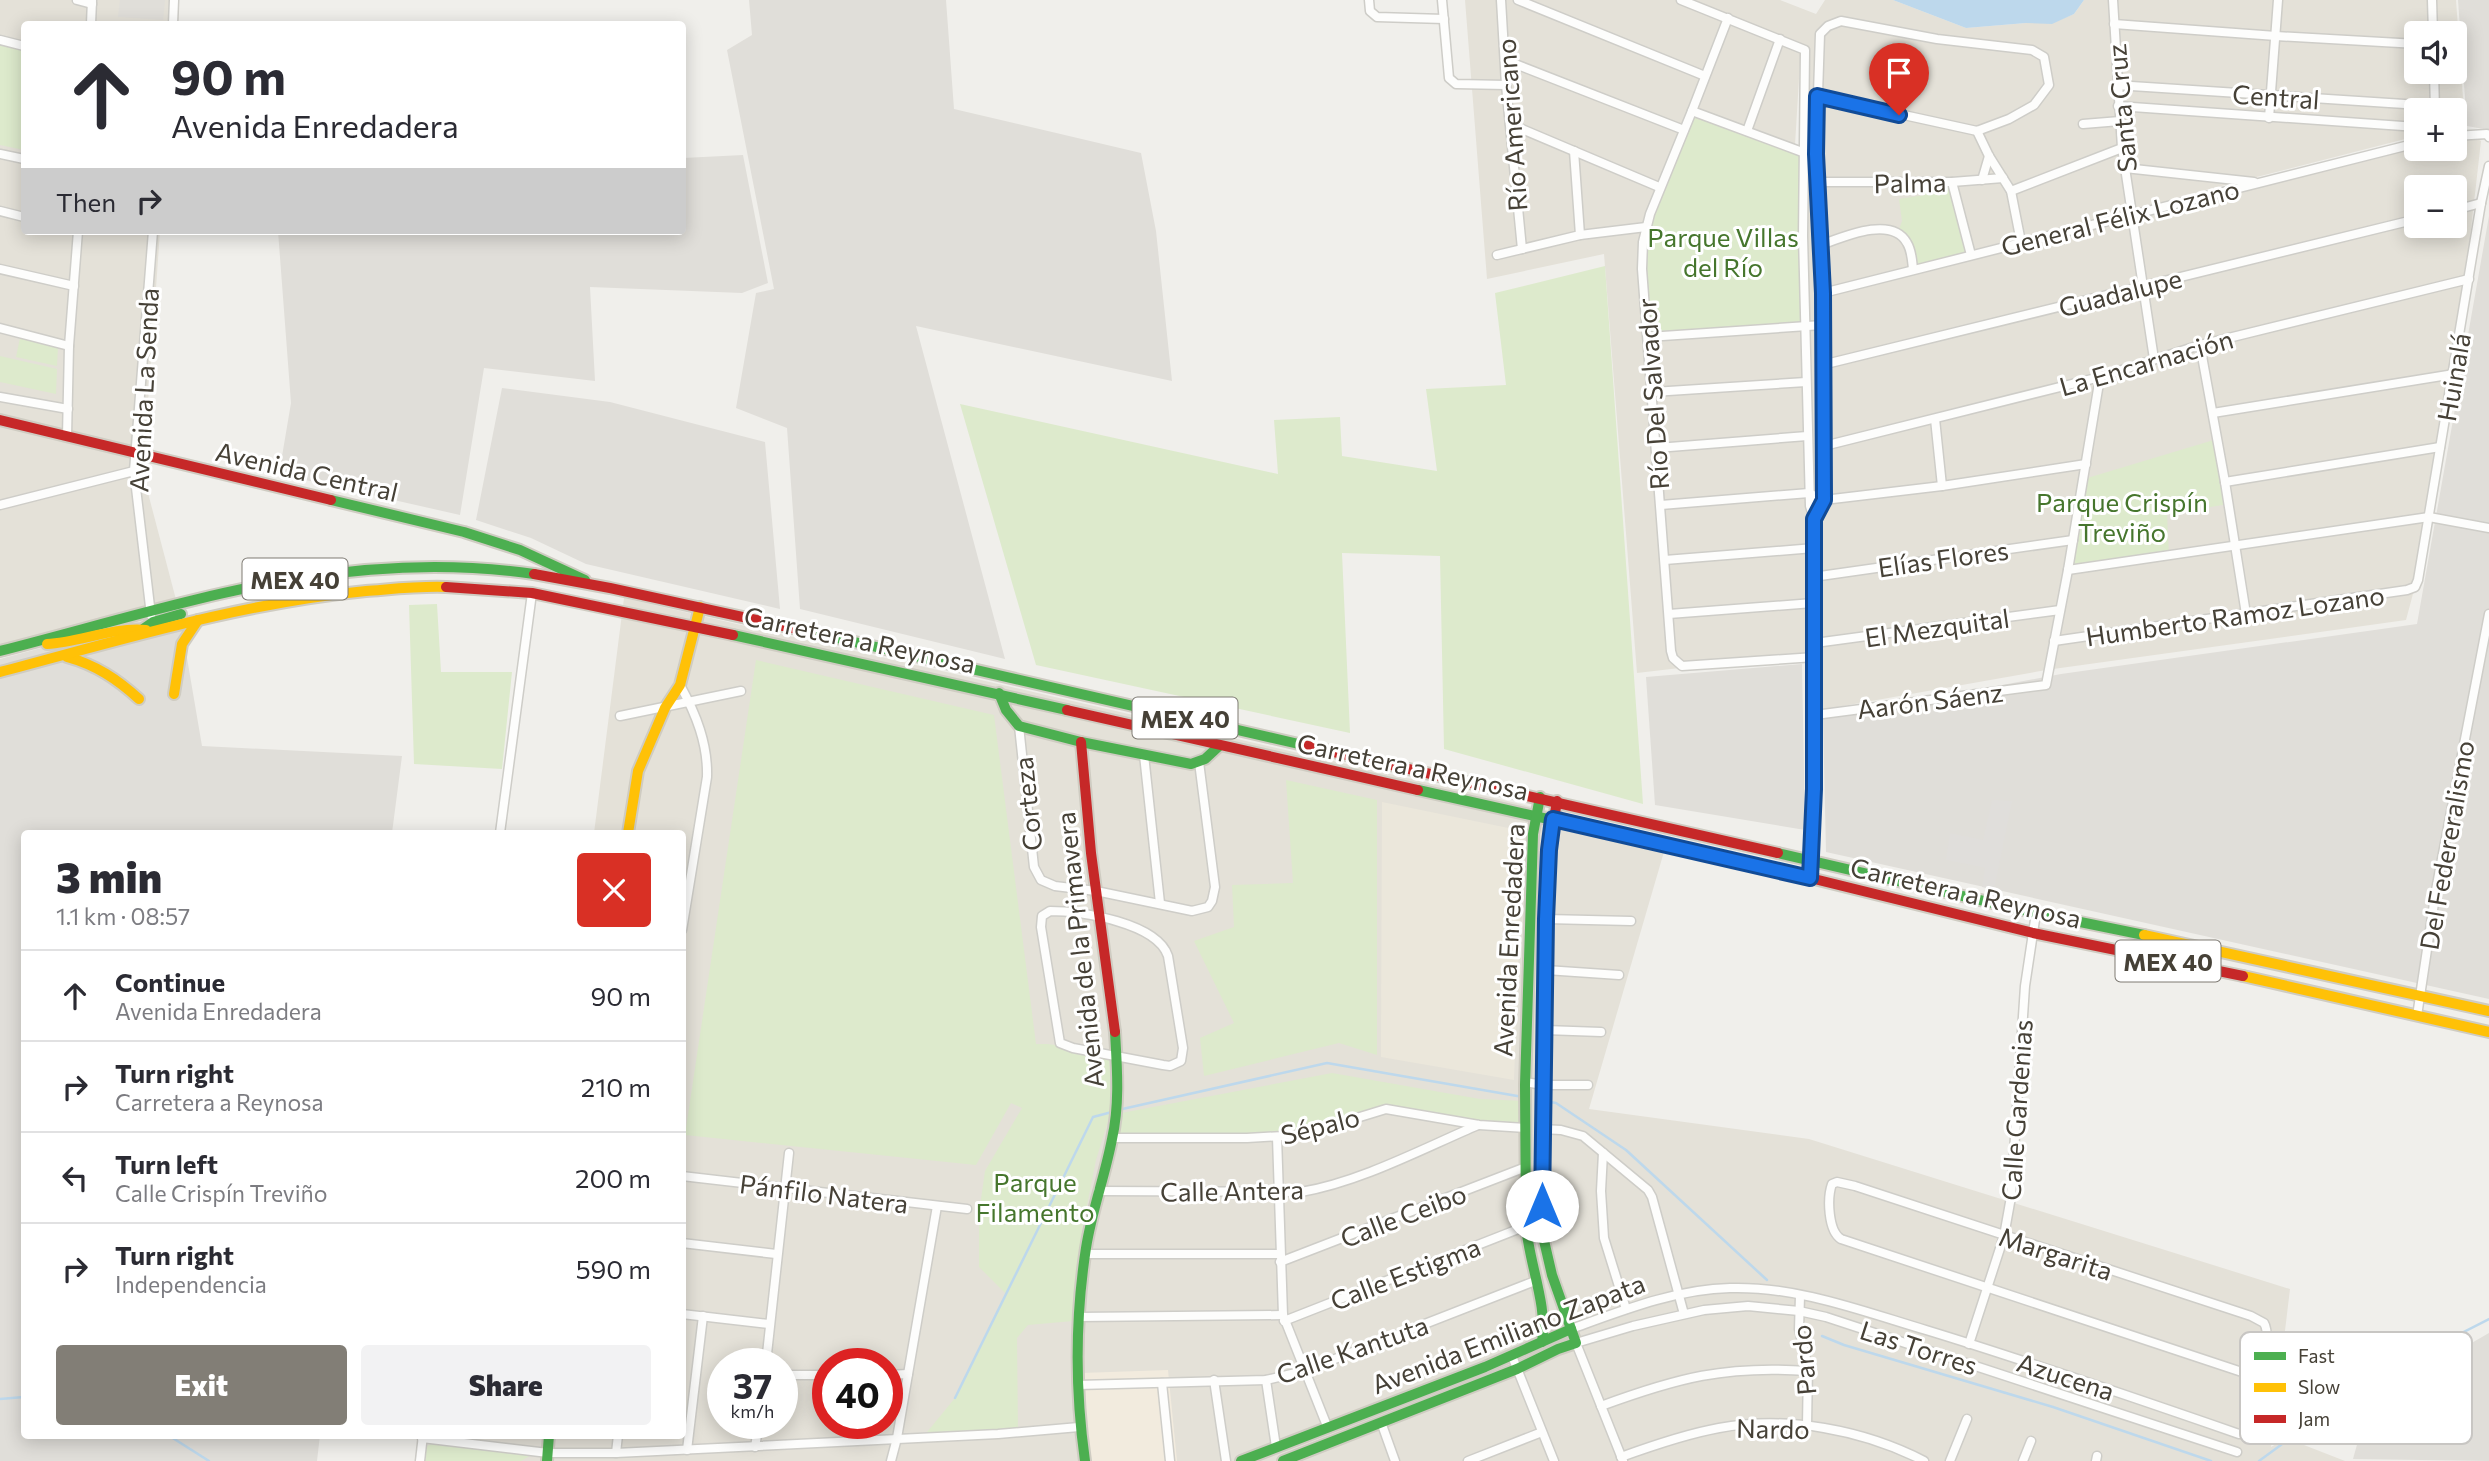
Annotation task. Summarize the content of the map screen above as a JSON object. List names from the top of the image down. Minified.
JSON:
{"streets":{"main road":["Avenida Central","MEX 40","Carretera a Reynosa","Avenida Enredadera","Avenida de la Primavera","Avenida Emiliano Zapata"],"street":["Central","Santa Cruz","Río Americano","Palma","General Félix Lozano","Guadalupe","La Encarnación","Huinalá","Avenida La Senda","Río Del Salvador","Elías Flores","Humberto Ramoz Lozano","El Mezquital","Aarón Sáenz","Corteza","Del Federeralismo","Calle Gardenias","Sépalo","Calle Antera","Pánfilo Natera","Calle Ceibo","Margarita","Calle Estigma","Las Torres","Calle Kantuta","Pardo","Azucena","Nardo"]},"crossings":[["Central","Santa Cruz"],["Santa Cruz","General Félix Lozano"],["Santa Cruz","Guadalupe"],["Santa Cruz","La Encarnación"],["La Encarnación","Huinalá"],["Huinalá","Humberto Ramoz Lozano"],["Avenida La Senda","Avenida Central"],["Avenida La Senda","MEX 40"],["Avenida Central","MEX 40"],["Avenida Central","Carretera a Reynosa"],["MEX 40","Carretera a Reynosa"],["Humberto Ramoz Lozano","Aarón Sáenz"],["Carretera a Reynosa","Del Federeralismo"],["Carretera a Reynosa","Avenida Enredadera"],["Carretera a Reynosa","Calle Gardenias"],["Corteza","Avenida de la Primavera"],["Avenida Enredadera","Sépalo"],["Avenida Enredadera","Calle Ceibo"],["Avenida Enredadera","Calle Estigma"],["Avenida Enredadera","Avenida Emiliano Zapata"],["Avenida Enredadera","Calle Kantuta"],["Avenida de la Primavera","Sépalo"],["Avenida de la Primavera","Calle Antera"],["Avenida de la Primavera","Calle Ceibo"],["Avenida de la Primavera","Calle Estigma"],["Avenida de la Primavera","Calle Kantuta"],["Calle Gardenias","Margarita"],["Calle Gardenias","Azucena"],["Sépalo","Calle Antera"],["Avenida Emiliano Zapata","Las Torres"],["Avenida Emiliano Zapata","Pardo"],["Avenida Emiliano Zapata","Azucena"],["Las Torres","Pardo"],["Pardo","Azucena"],["Pardo","Nardo"]],"parks":["Parque Villas del Río","Parque Crispín Treviño","Parque Filamento"],"legend":["Fast","Slow","Jam"],"page":{"map_buttons":["+","−"],"turn":["90 m","Avenida Enredadera"],"then":"Then","heading":["3 min","1.1 km · 08:57"],"list":[{"name":"Continue","note":"Avenida Enredadera","value":"90 m"},{"name":"Turn right","note":"Carretera a Reynosa","value":"210 m"},{"name":"Turn left","note":"Calle Crispín Treviño","value":"200 m"},{"name":"Turn right","note":"Independencia","value":"590 m"}],"buttons":["Exit","Share"],"speed":"37 km/h","limit":"40"}}
